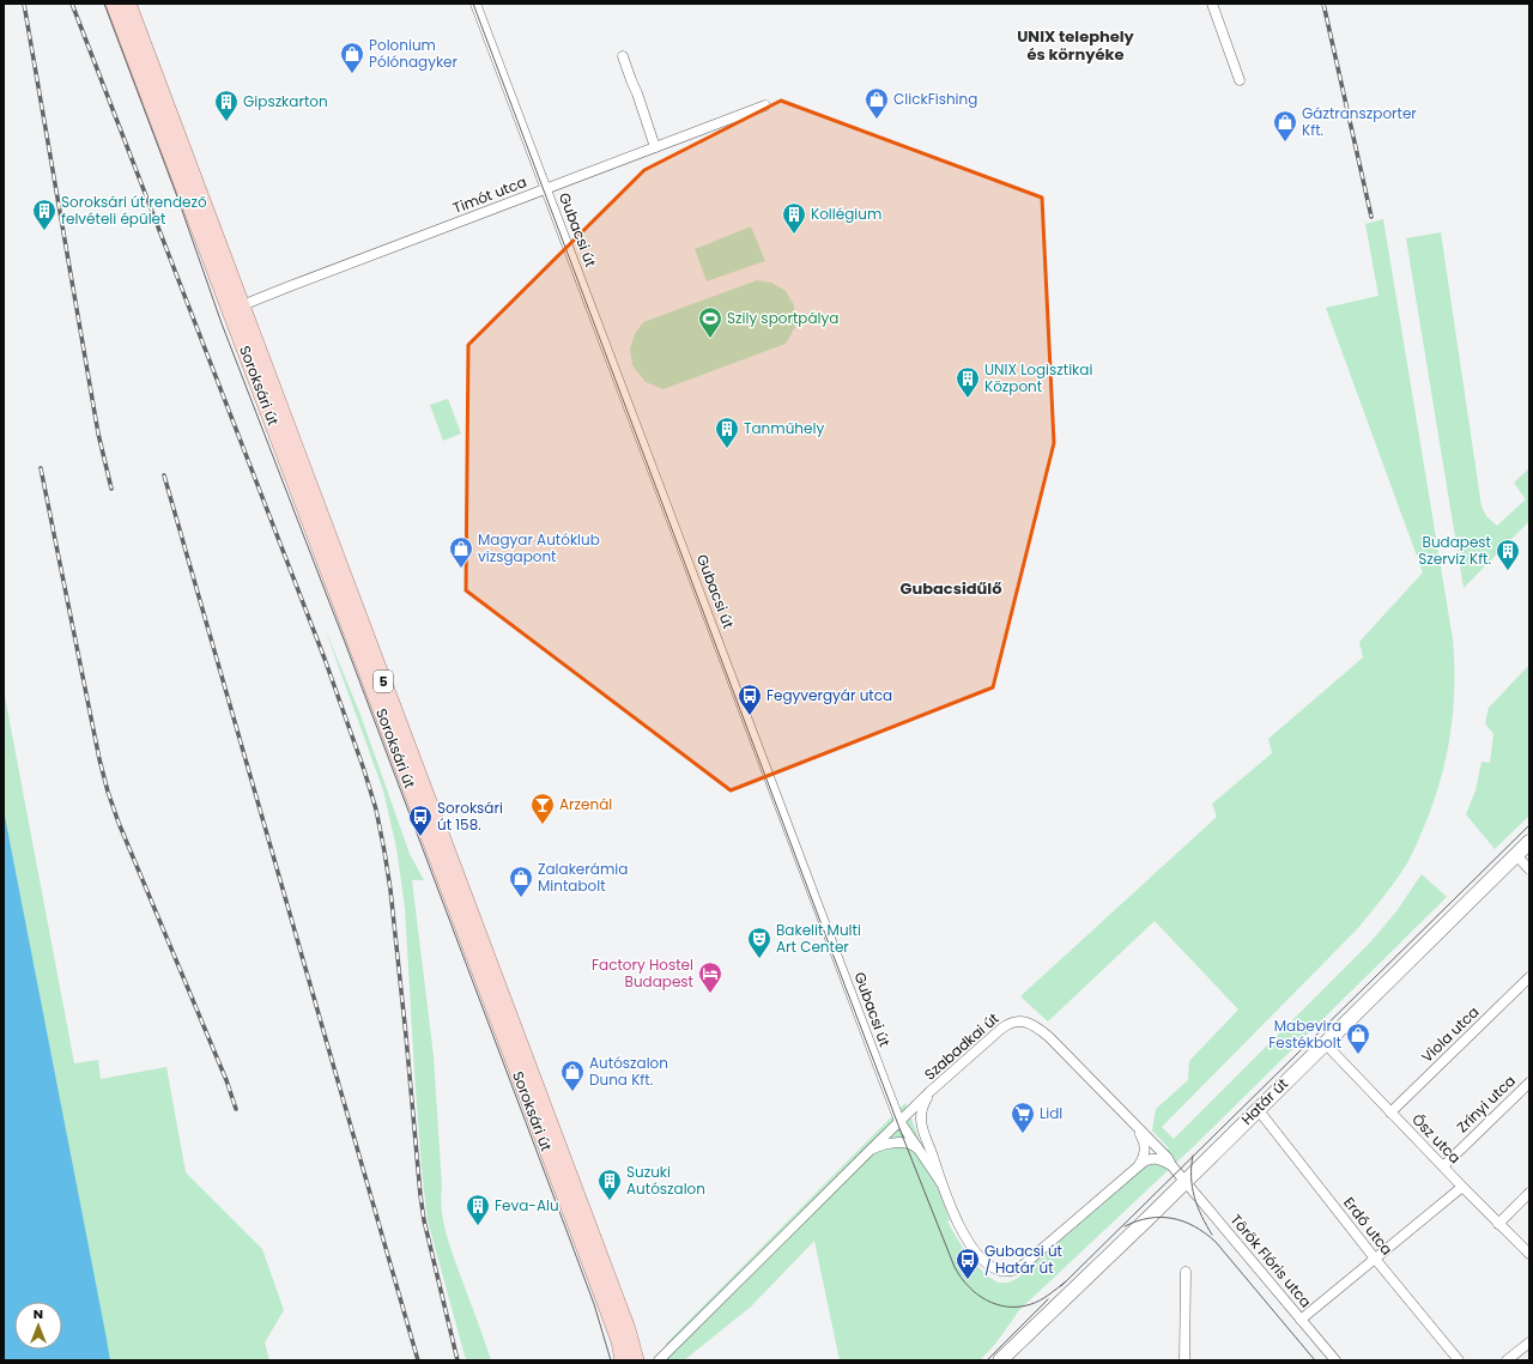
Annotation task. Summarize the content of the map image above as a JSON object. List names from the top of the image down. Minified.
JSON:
{"streets":{"main road":["Soroksári út","5","Határ út"],"street":["Timót utca","Gubacsi út","Viola utca","Szabadkai út","Zrínyi utca","Ősz utca","Erdő utca","Török Flóris utca"]},"crossings":[["Timót utca","Gubacsi út"],["Timót utca","Soroksári út"],["Gubacsi út","Szabadkai út"],["Viola utca","Ősz utca"],["Határ út","Ősz utca"],["Határ út","Erdő utca"],["Határ út","Török Flóris utca"],["Zrínyi utca","Ősz utca"]],"districts":["UNIX telephely és környéke","Gubacsidűlő"],"places":{"shop":["Polonium Pólónagyker","ClickFishing","Gáztranszporter Kft.","Magyar Autóklub vizsgapont","Zalakerámia Mintabolt","Mabevira Festékbolt","Autószalon Duna Kft."],"building":["Gipszkarton","Soroksári út rendező felvételi épület","Kollégium","UNIX Logisztikai Központ","Tanműhely","Budapest Szerviz Kft.","Suzuki Autószalon","Feva-Alu"],"sports":["Szily sportpálya"],"bus stop":["Fegyvergyár utca","Soroksári út 158.","Gubacsi út / Határ út"],"bar":["Arzenál"],"theatre":["Bakelit Multi Art Center"],"hotel":["Factory Hostel Budapest"],"supermarket":["Lidl"]},"north":"top"}
